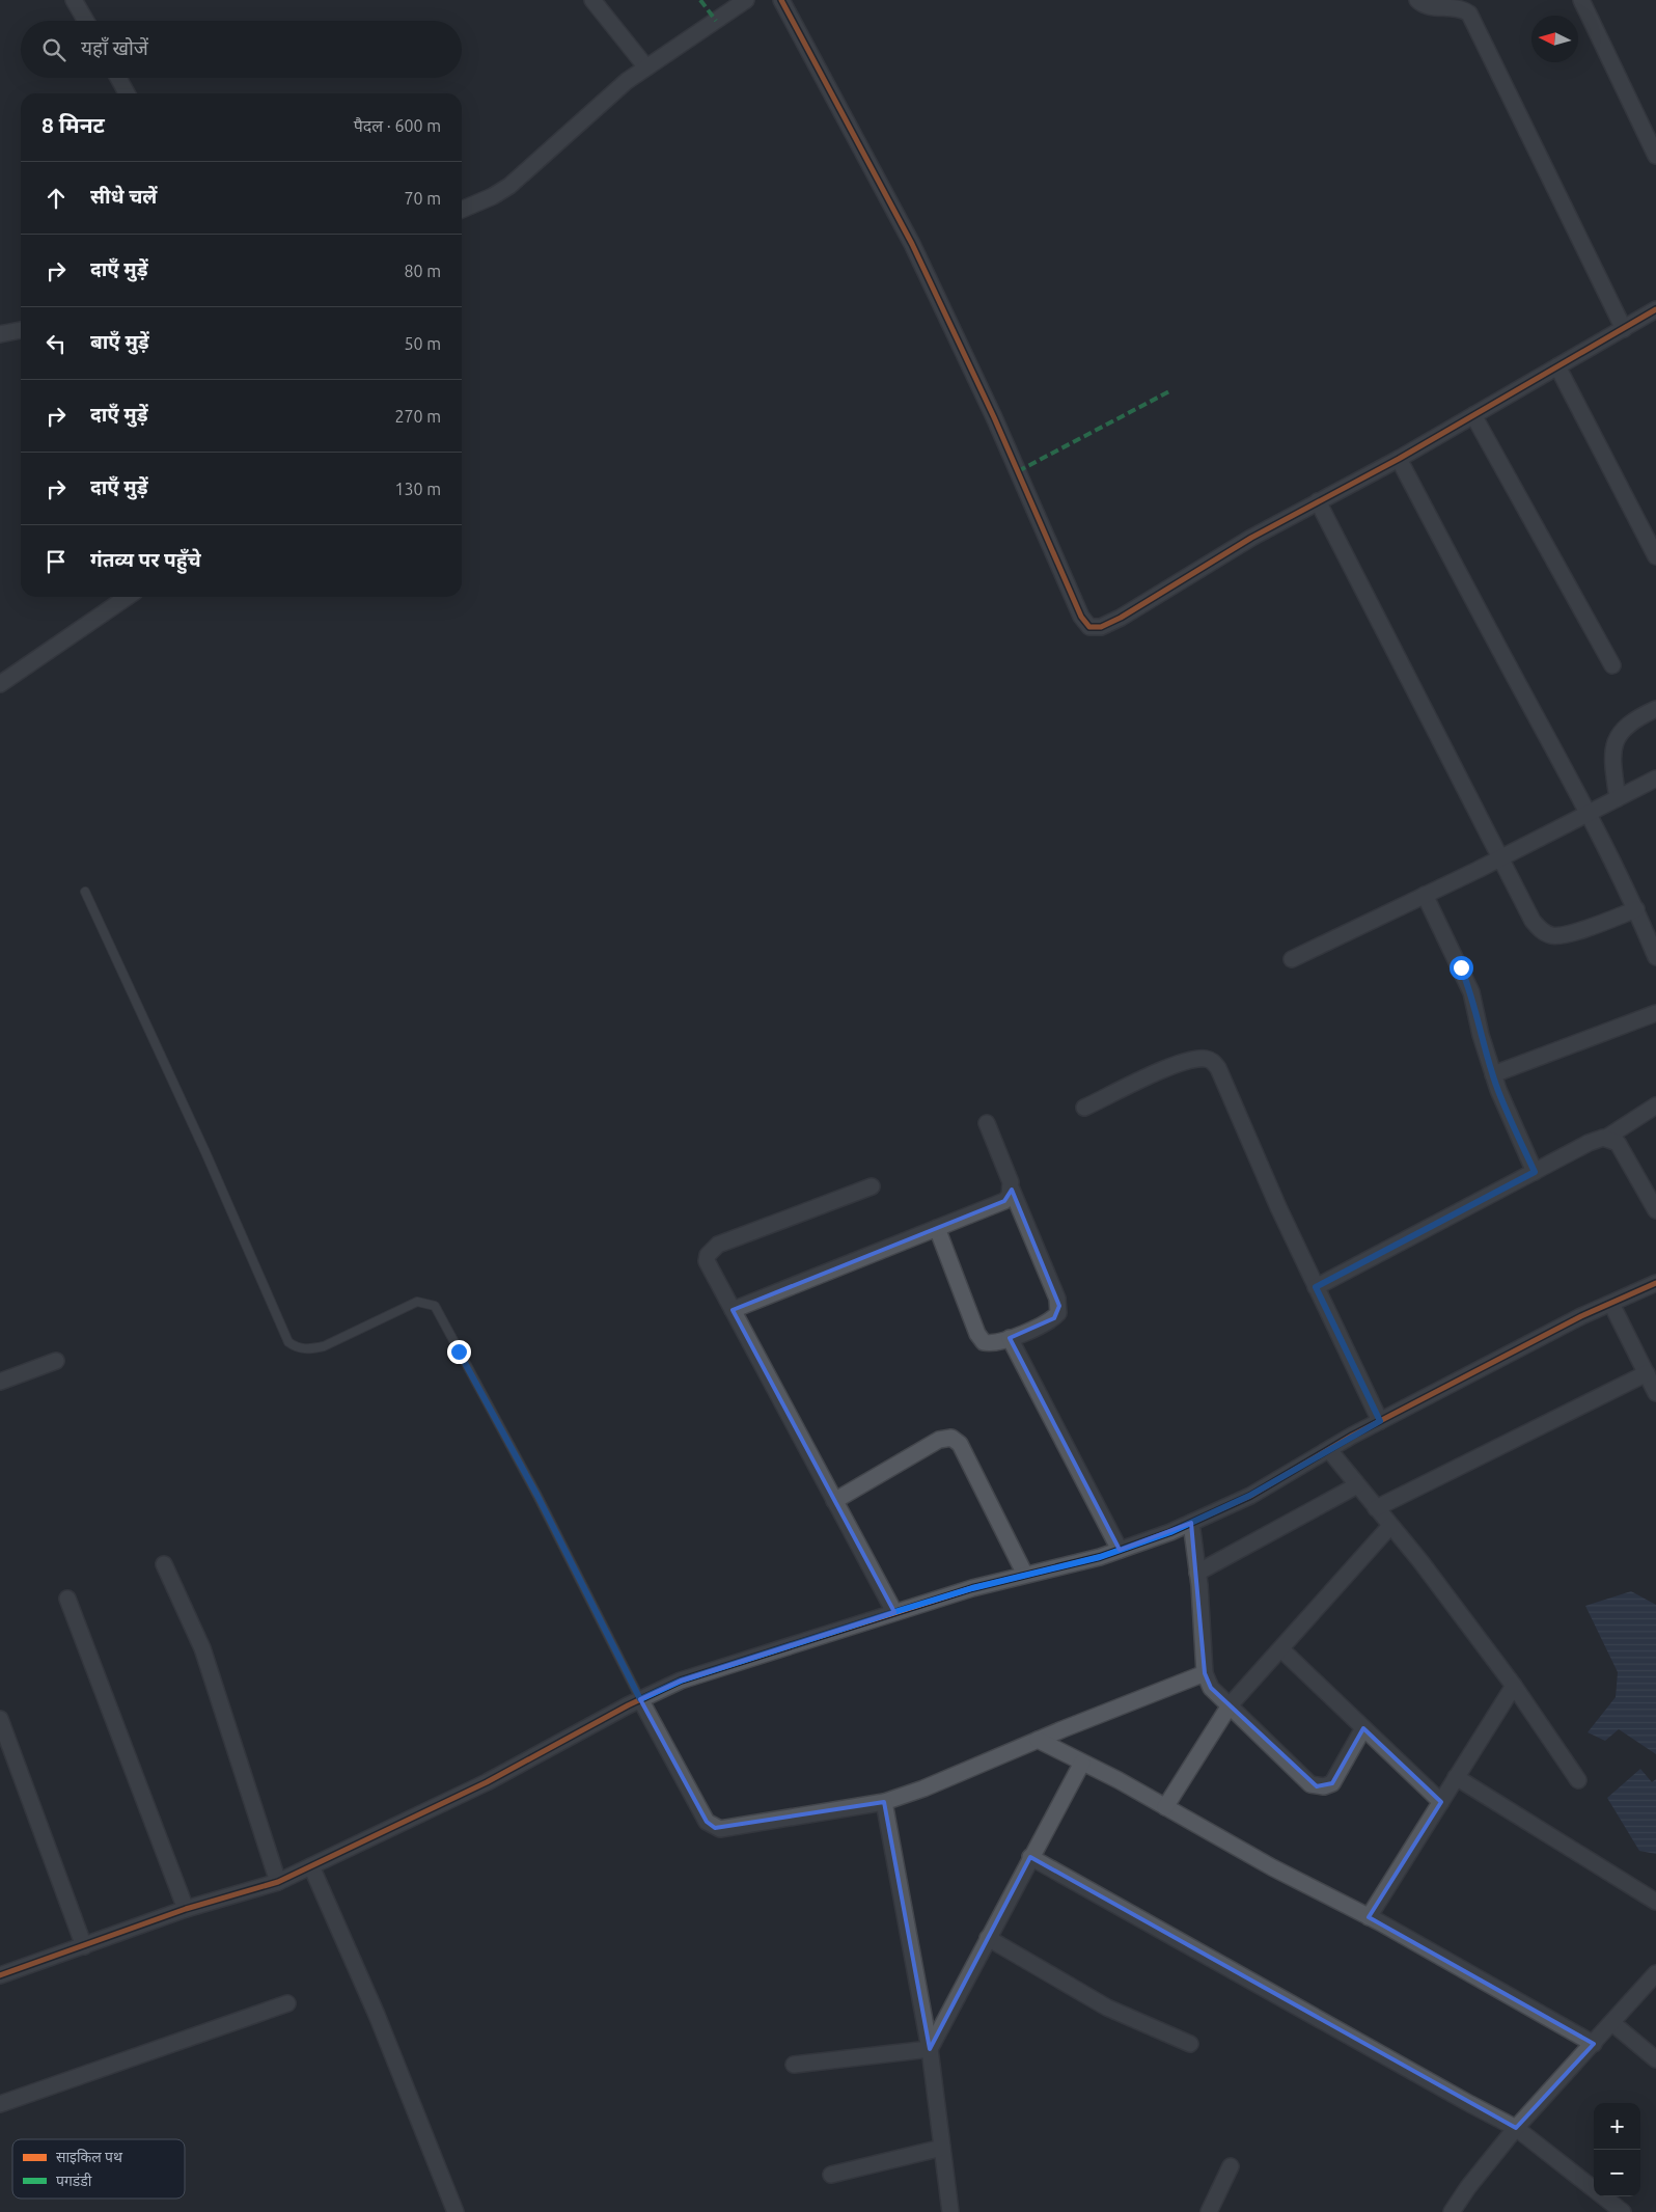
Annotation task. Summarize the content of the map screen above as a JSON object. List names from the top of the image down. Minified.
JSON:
{"legend":["साइकिल पथ","पगडंडी"],"north":"left","page":{"search":"यहाँ खोजें","heading":["8 मिनट","पैदल · 600 m"],"list":[["सीधे चलें","70 m"],["दाएँ मुड़ें","80 m"],["बाएँ मुड़ें","50 m"],["दाएँ मुड़ें","270 m"],["दाएँ मुड़ें","130 m"],"गंतव्य पर पहुँचे"],"map_buttons":["+","−"]}}
